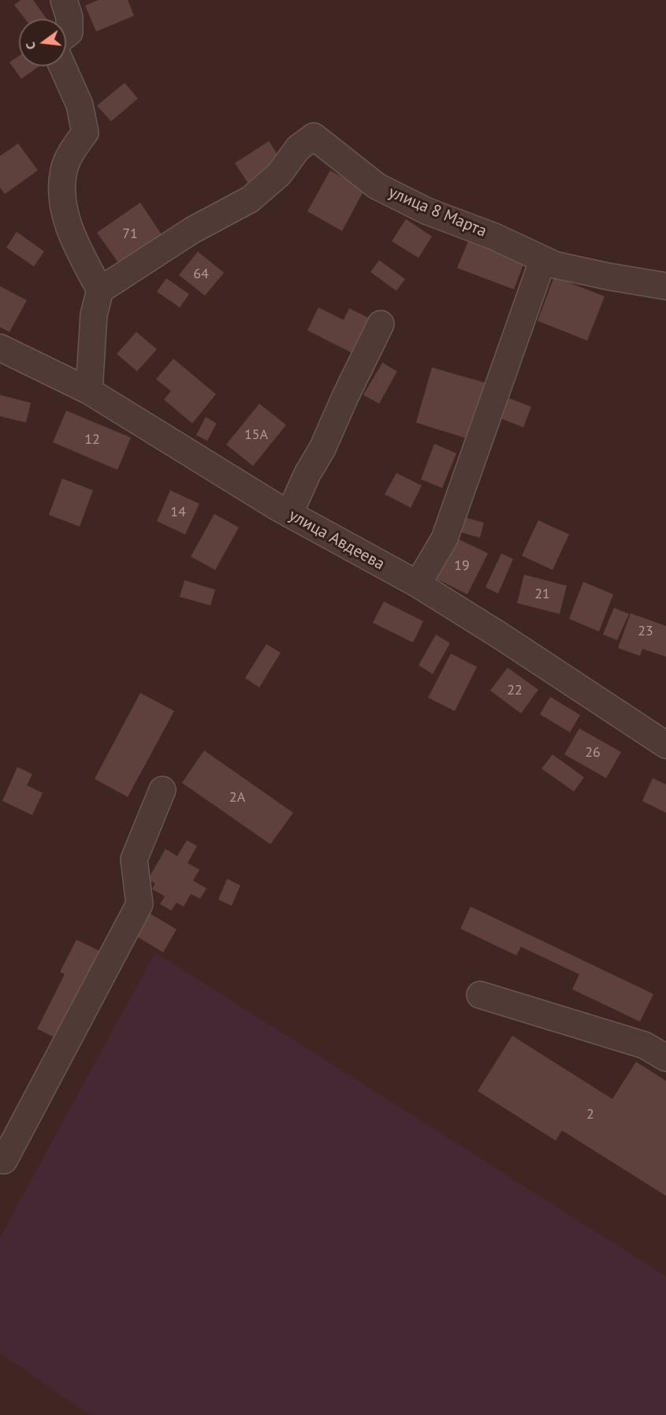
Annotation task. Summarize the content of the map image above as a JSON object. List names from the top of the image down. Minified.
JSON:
{"streets":{"street":["улица 8 Марта","улица Авдеева"]},"house_numbers":["71","64","15А","12","14","19","21","23","22","26","2А","2"],"north":"left"}
